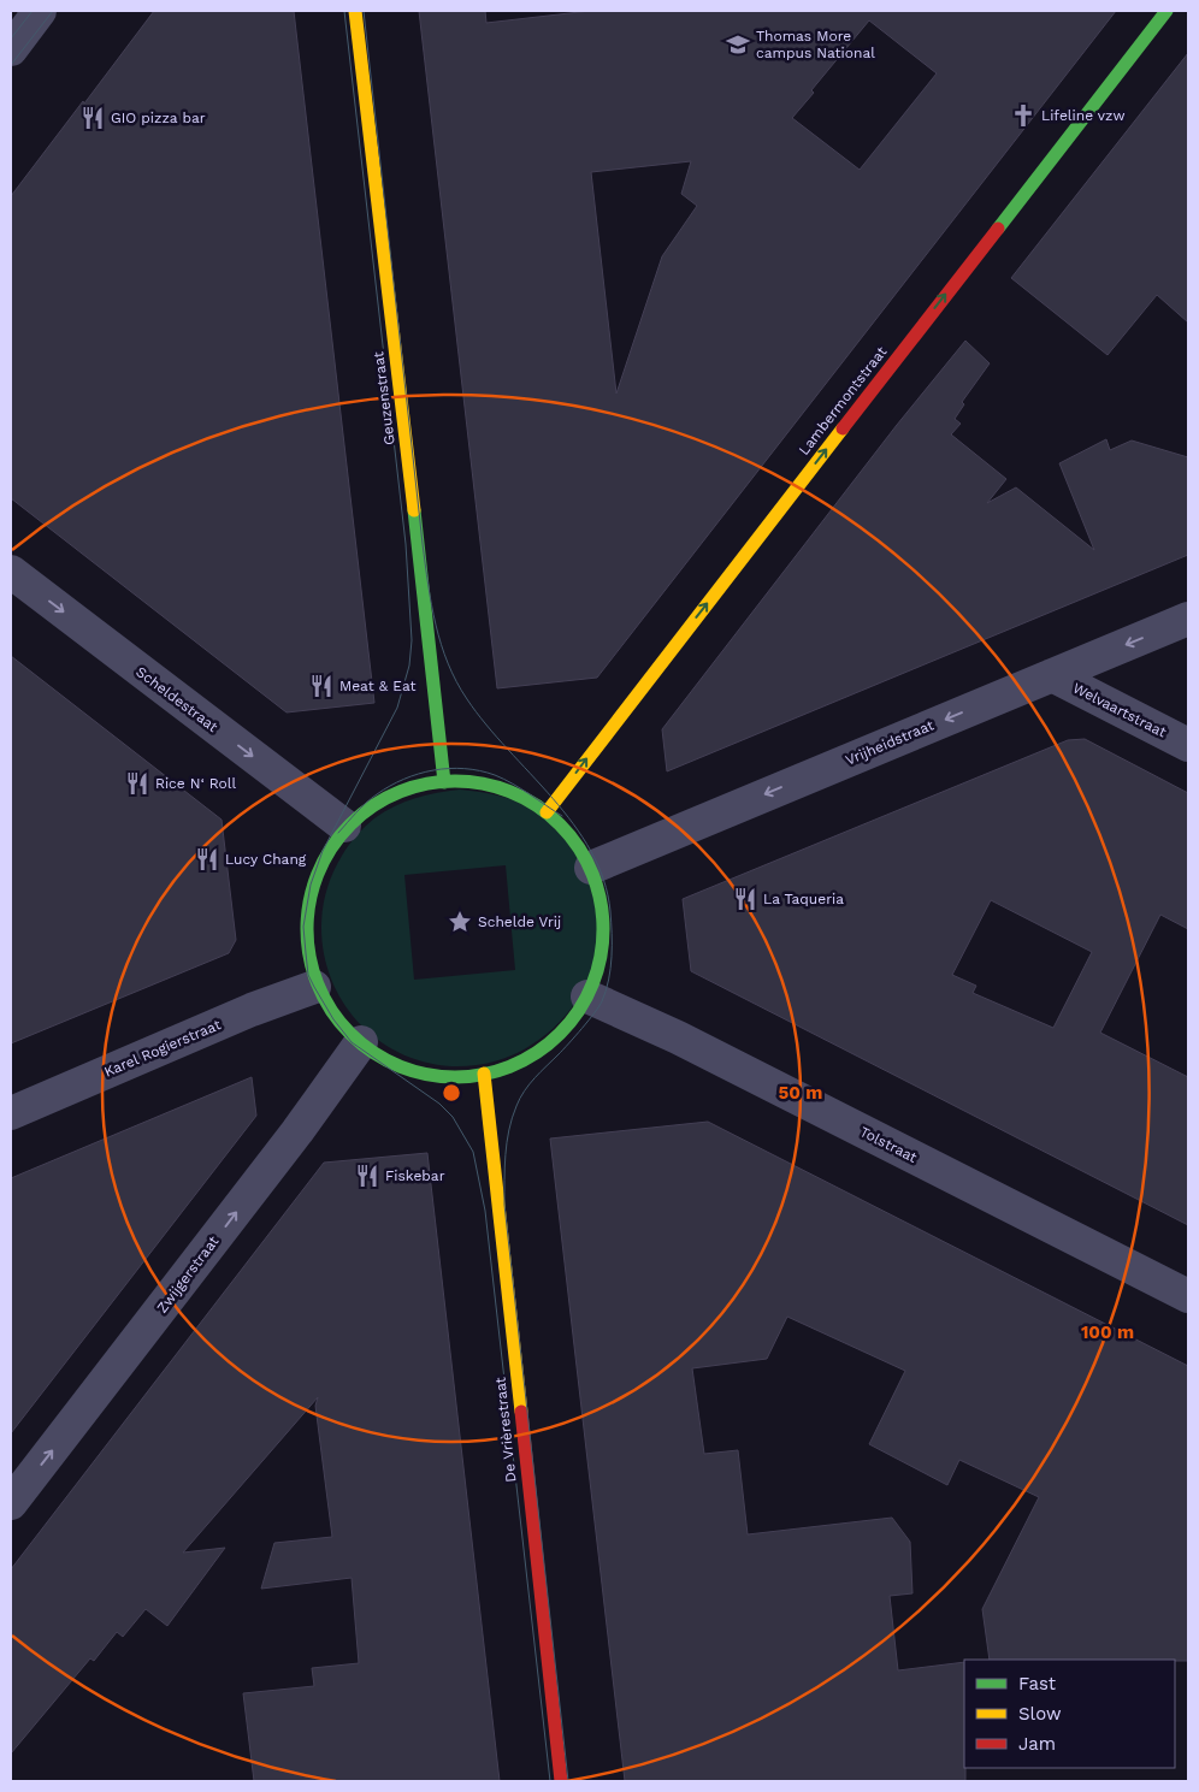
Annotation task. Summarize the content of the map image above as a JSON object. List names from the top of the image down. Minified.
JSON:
{"streets":{"street":["Geuzenstraat","Lambermontstraat","Scheldestraat","Welvaartstraat","Vrijheidstraat","Karel Rogierstraat","Tolstraat","Zwijgerstraat","De Vrièrestraat"]},"crossings":[["Welvaartstraat","Vrijheidstraat"]],"one_way":["Lambermontstraat","Scheldestraat","Vrijheidstraat","Zwijgerstraat"],"places":{"school or university":["Thomas More campus National"],"church":["Lifeline vzw"],"restaurant":["GIO pizza bar","Meat & Eat","Rice N‘ Roll","Lucy Chang","La Taqueria","Fiskebar"],"place":["Schelde Vrij"]},"legend":["Fast","Slow","Jam"],"rings":["50 m","100 m"]}
